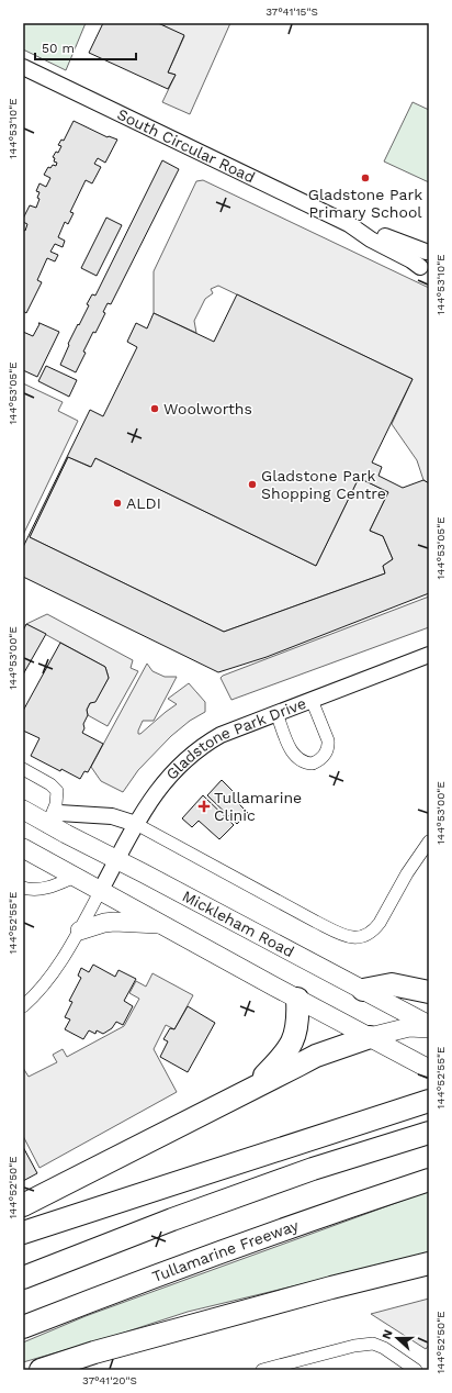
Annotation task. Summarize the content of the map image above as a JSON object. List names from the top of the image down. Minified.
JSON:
{"streets":{"highway":["Tullamarine Freeway"],"main road":["Mickleham Road"],"street":["South Circular Road","Gladstone Park Drive"]},"crossings":[["Gladstone Park Drive","Mickleham Road"]],"places":{"other":["Gladstone Park Primary School","Woolworths","Gladstone Park Shopping Centre","ALDI"],"health":["Tullamarine Clinic"]},"scale_bar":"50 m","north":"left","coordinates":["37°41'15\"S","144°53'10\"E","144°53'05\"E","144°53'00\"E","144°52'55\"E","144°52'50\"E","37°41'20\"S"]}
